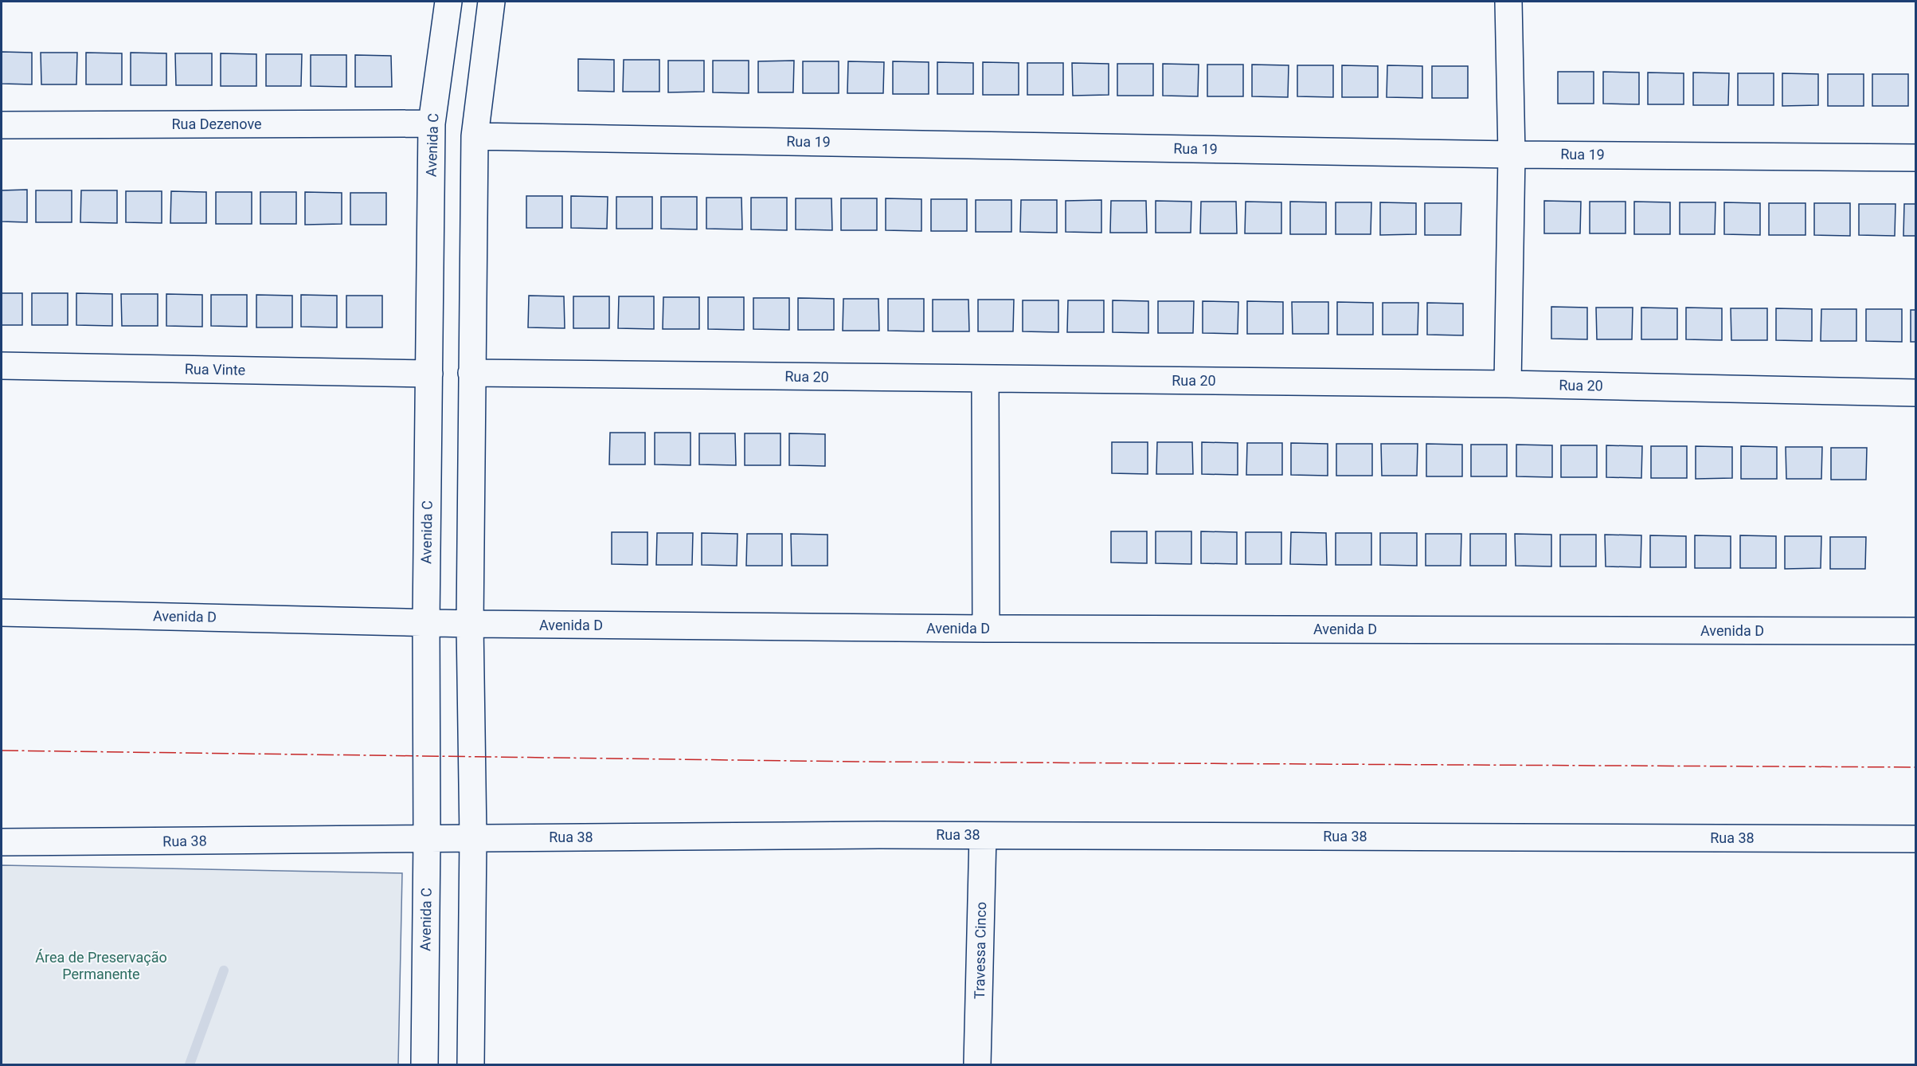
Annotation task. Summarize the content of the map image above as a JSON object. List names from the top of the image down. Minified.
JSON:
{"streets":{"street":["Rua Dezenove","Rua 19","Avenida C","Rua Vinte","Rua 20","Avenida D","Rua 38","Travessa Cinco"]},"crossings":[["Rua Dezenove","Avenida C"],["Avenida C","Rua Vinte"],["Avenida C","Avenida D"],["Avenida C","Rua 38"],["Rua 38","Travessa Cinco"]],"parks":["Área de Preservação Permanente"]}
